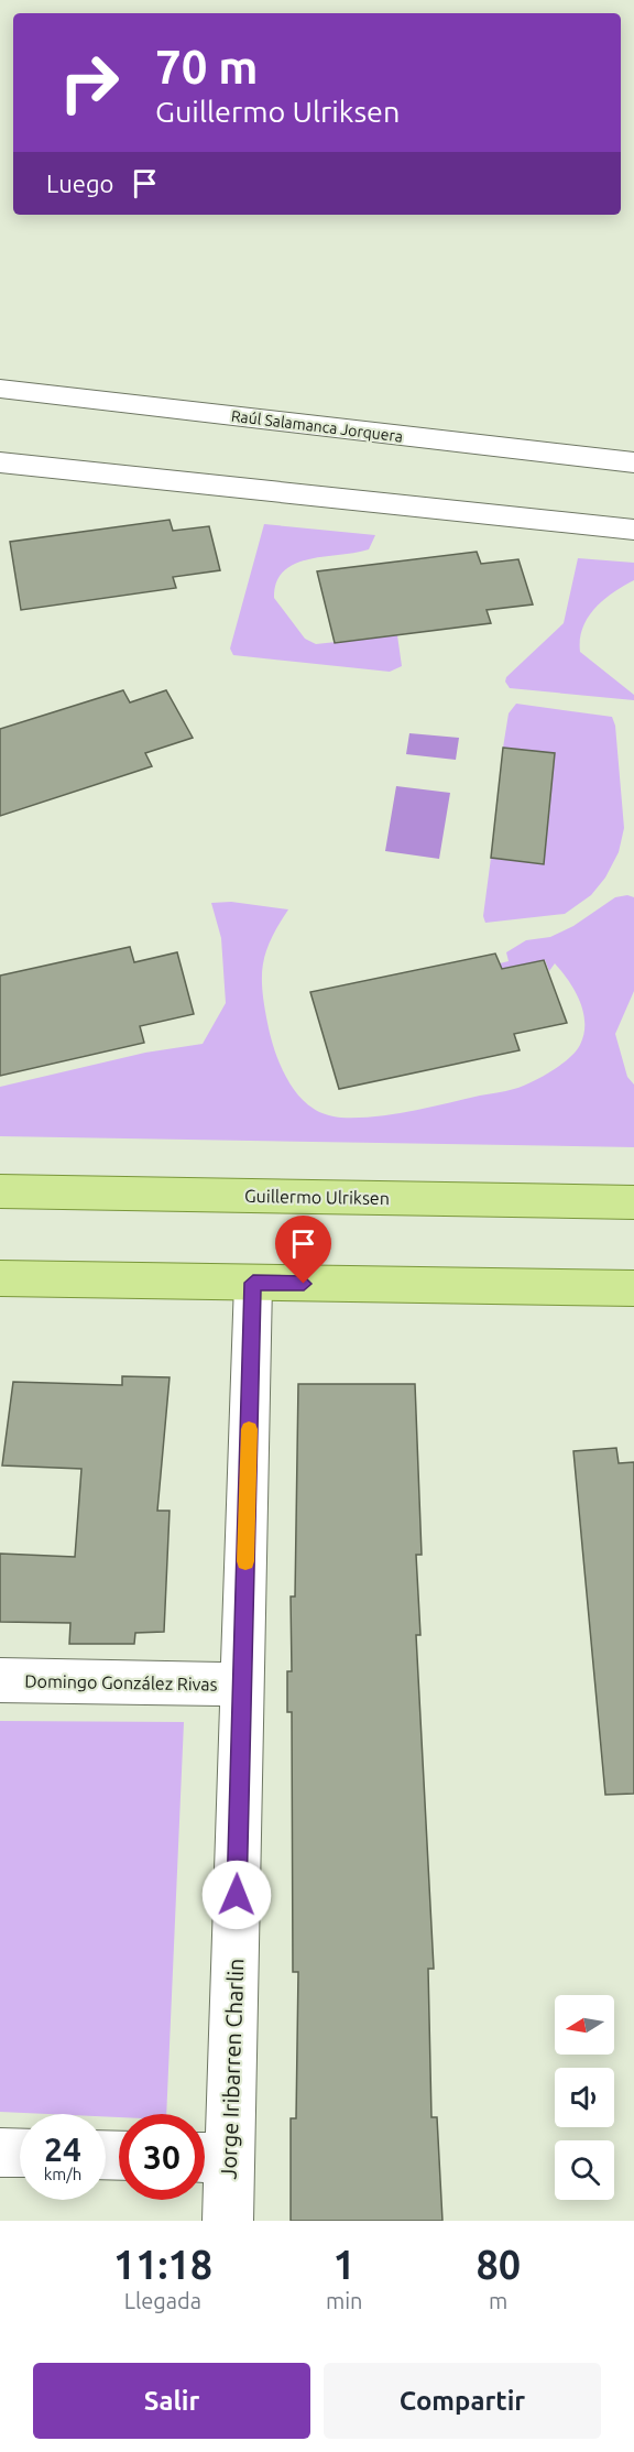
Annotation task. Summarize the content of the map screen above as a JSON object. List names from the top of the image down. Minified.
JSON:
{"streets":{"main road":["Guillermo Ulriksen"],"street":["Raúl Salamanca Jorquera","Domingo González Rivas","Jorge Iribarren Charlin"]},"crossings":[["Domingo González Rivas","Jorge Iribarren Charlin"]],"north":"left","page":{"turn":["70 m","Guillermo Ulriksen"],"then":"Luego","speed":"24 km/h","limit":"30","eta":["11:18","Llegada","1","min","80","m"],"buttons":["Salir","Compartir"]}}
